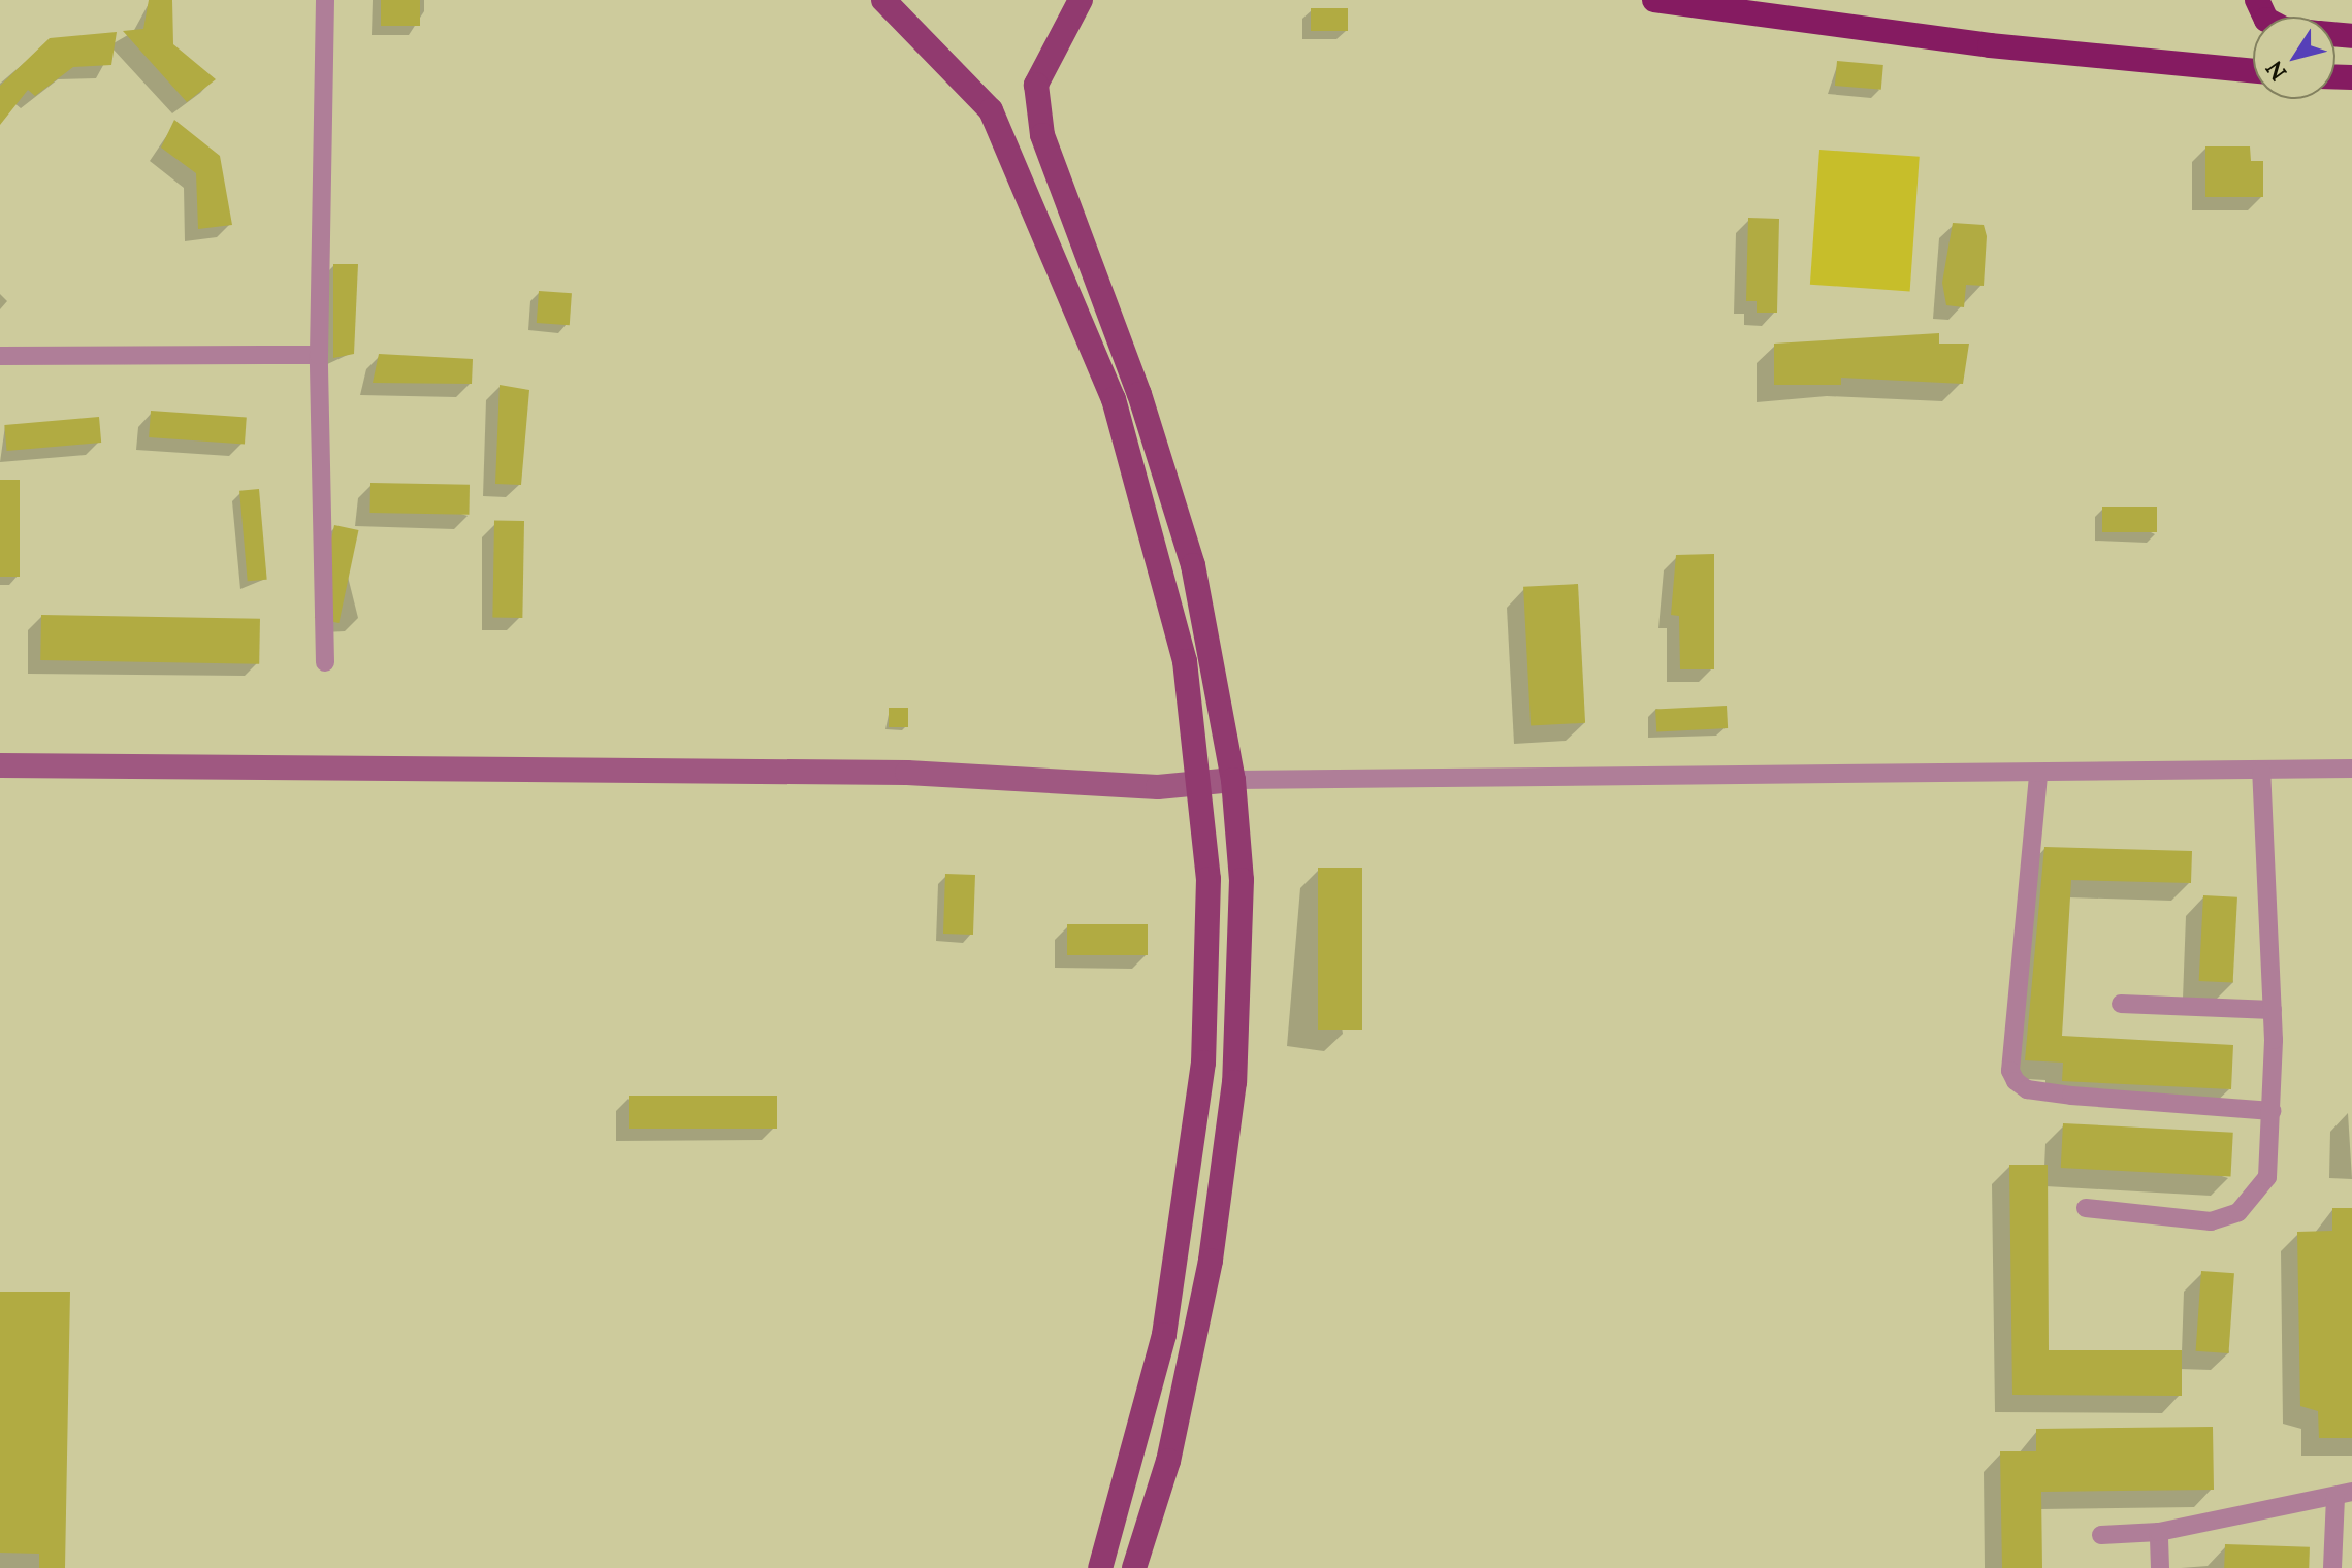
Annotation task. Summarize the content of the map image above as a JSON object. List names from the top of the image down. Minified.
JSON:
{"north":"bottom left"}
